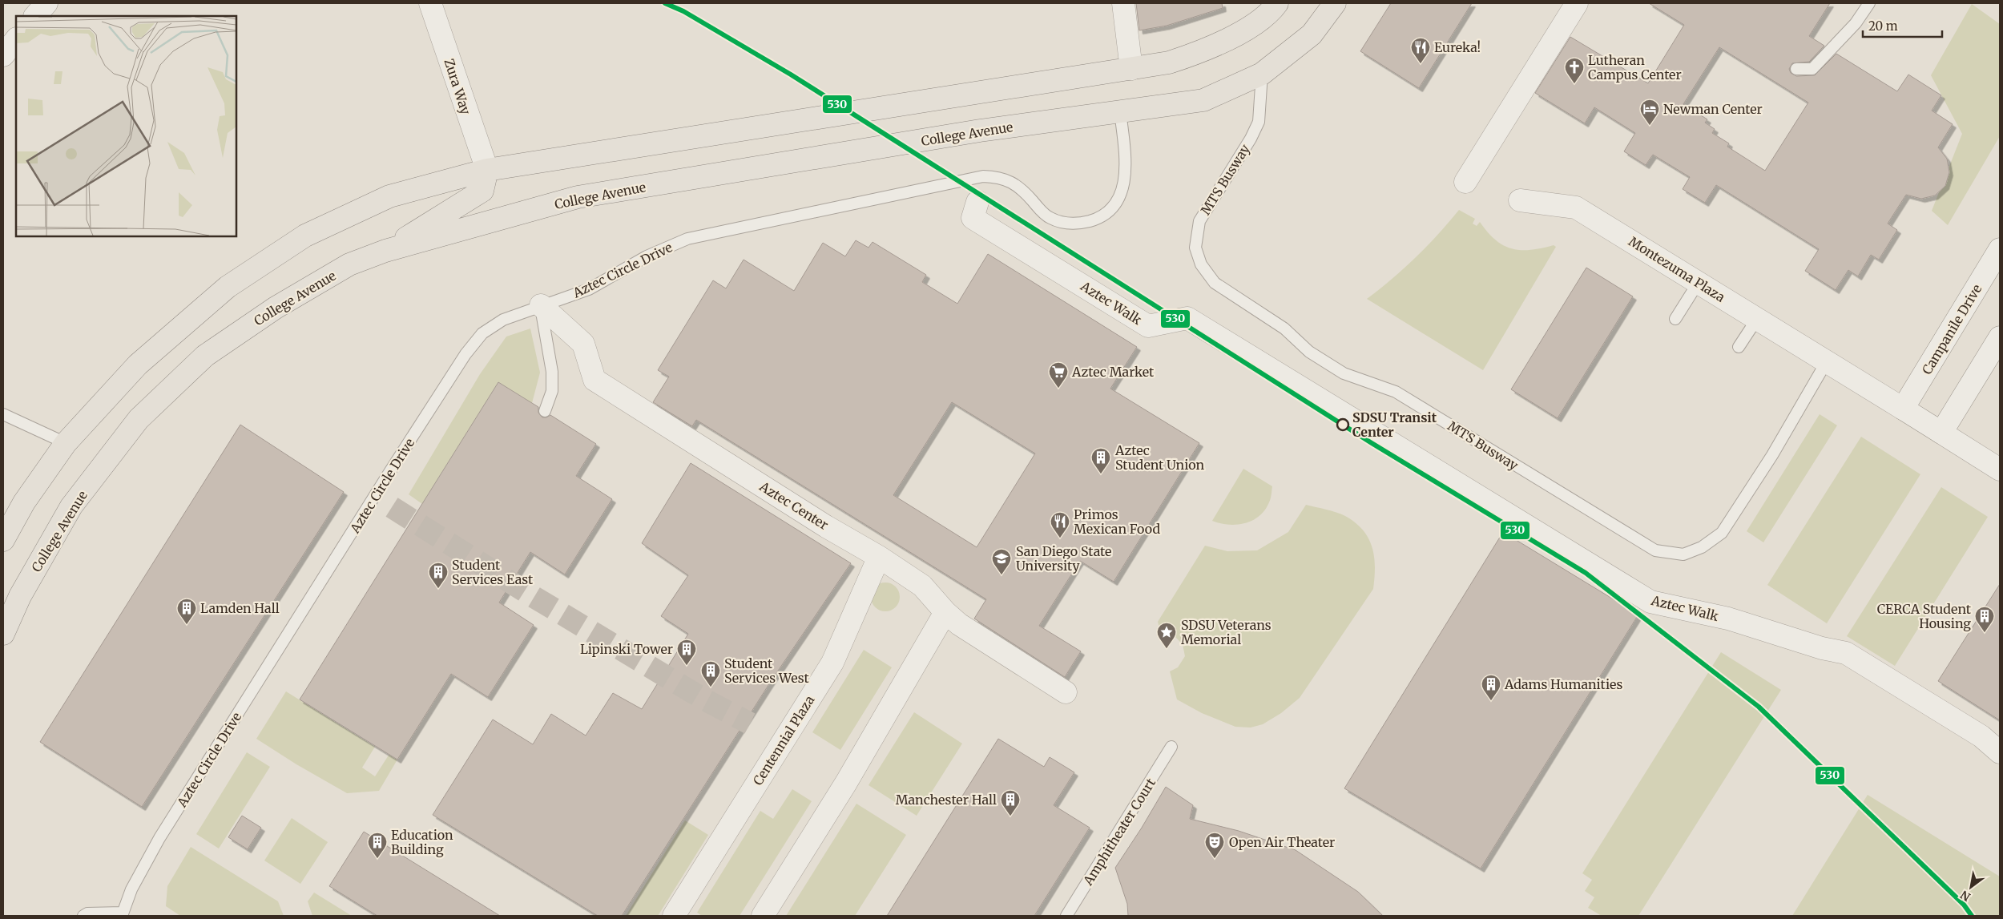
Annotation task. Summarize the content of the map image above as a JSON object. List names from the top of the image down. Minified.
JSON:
{"streets":{"main road":["College Avenue"],"street":["Zura Way","Montezuma Plaza","Aztec Walk","Campanile Drive","Aztec Center","Centennial Plaza"],"lane":["MTS Busway","Aztec Circle Drive","Amphitheater Court"]},"crossings":[["College Avenue","MTS Busway"],["College Avenue","Aztec Circle Drive"],["MTS Busway","Montezuma Plaza"],["Montezuma Plaza","Campanile Drive"],["Aztec Circle Drive","Aztec Center"],["Aztec Center","Centennial Plaza"]],"places":{"restaurant":["Eureka!","Primos Mexican Food"],"church":["Lutheran Campus Center"],"hotel":["Newman Center"],"supermarket":["Aztec Market"],"other":["SDSU Transit Center"],"building":["Aztec Student Union","Student Services East","Lamden Hall","CERCA Student Housing","Lipinski Tower","Student Services West","Adams Humanities","Manchester Hall","Education Building"],"school or university":["San Diego State University"],"place":["SDSU Veterans Memorial"],"theatre":["Open Air Theater"]},"lines":["transit line 530"],"scale_bar":"20 m","north":"bottom left"}
